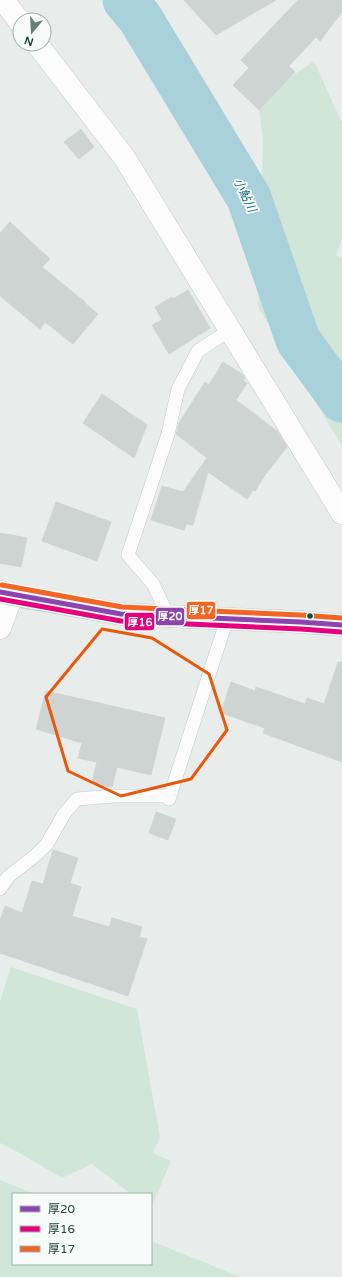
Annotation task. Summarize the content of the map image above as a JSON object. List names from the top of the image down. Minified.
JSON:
{"water":["小鮎川"],"lines":["transit line 厚17","transit line 厚20","transit line 厚16"],"legend":["厚20","厚16","厚17"],"north":"bottom"}
